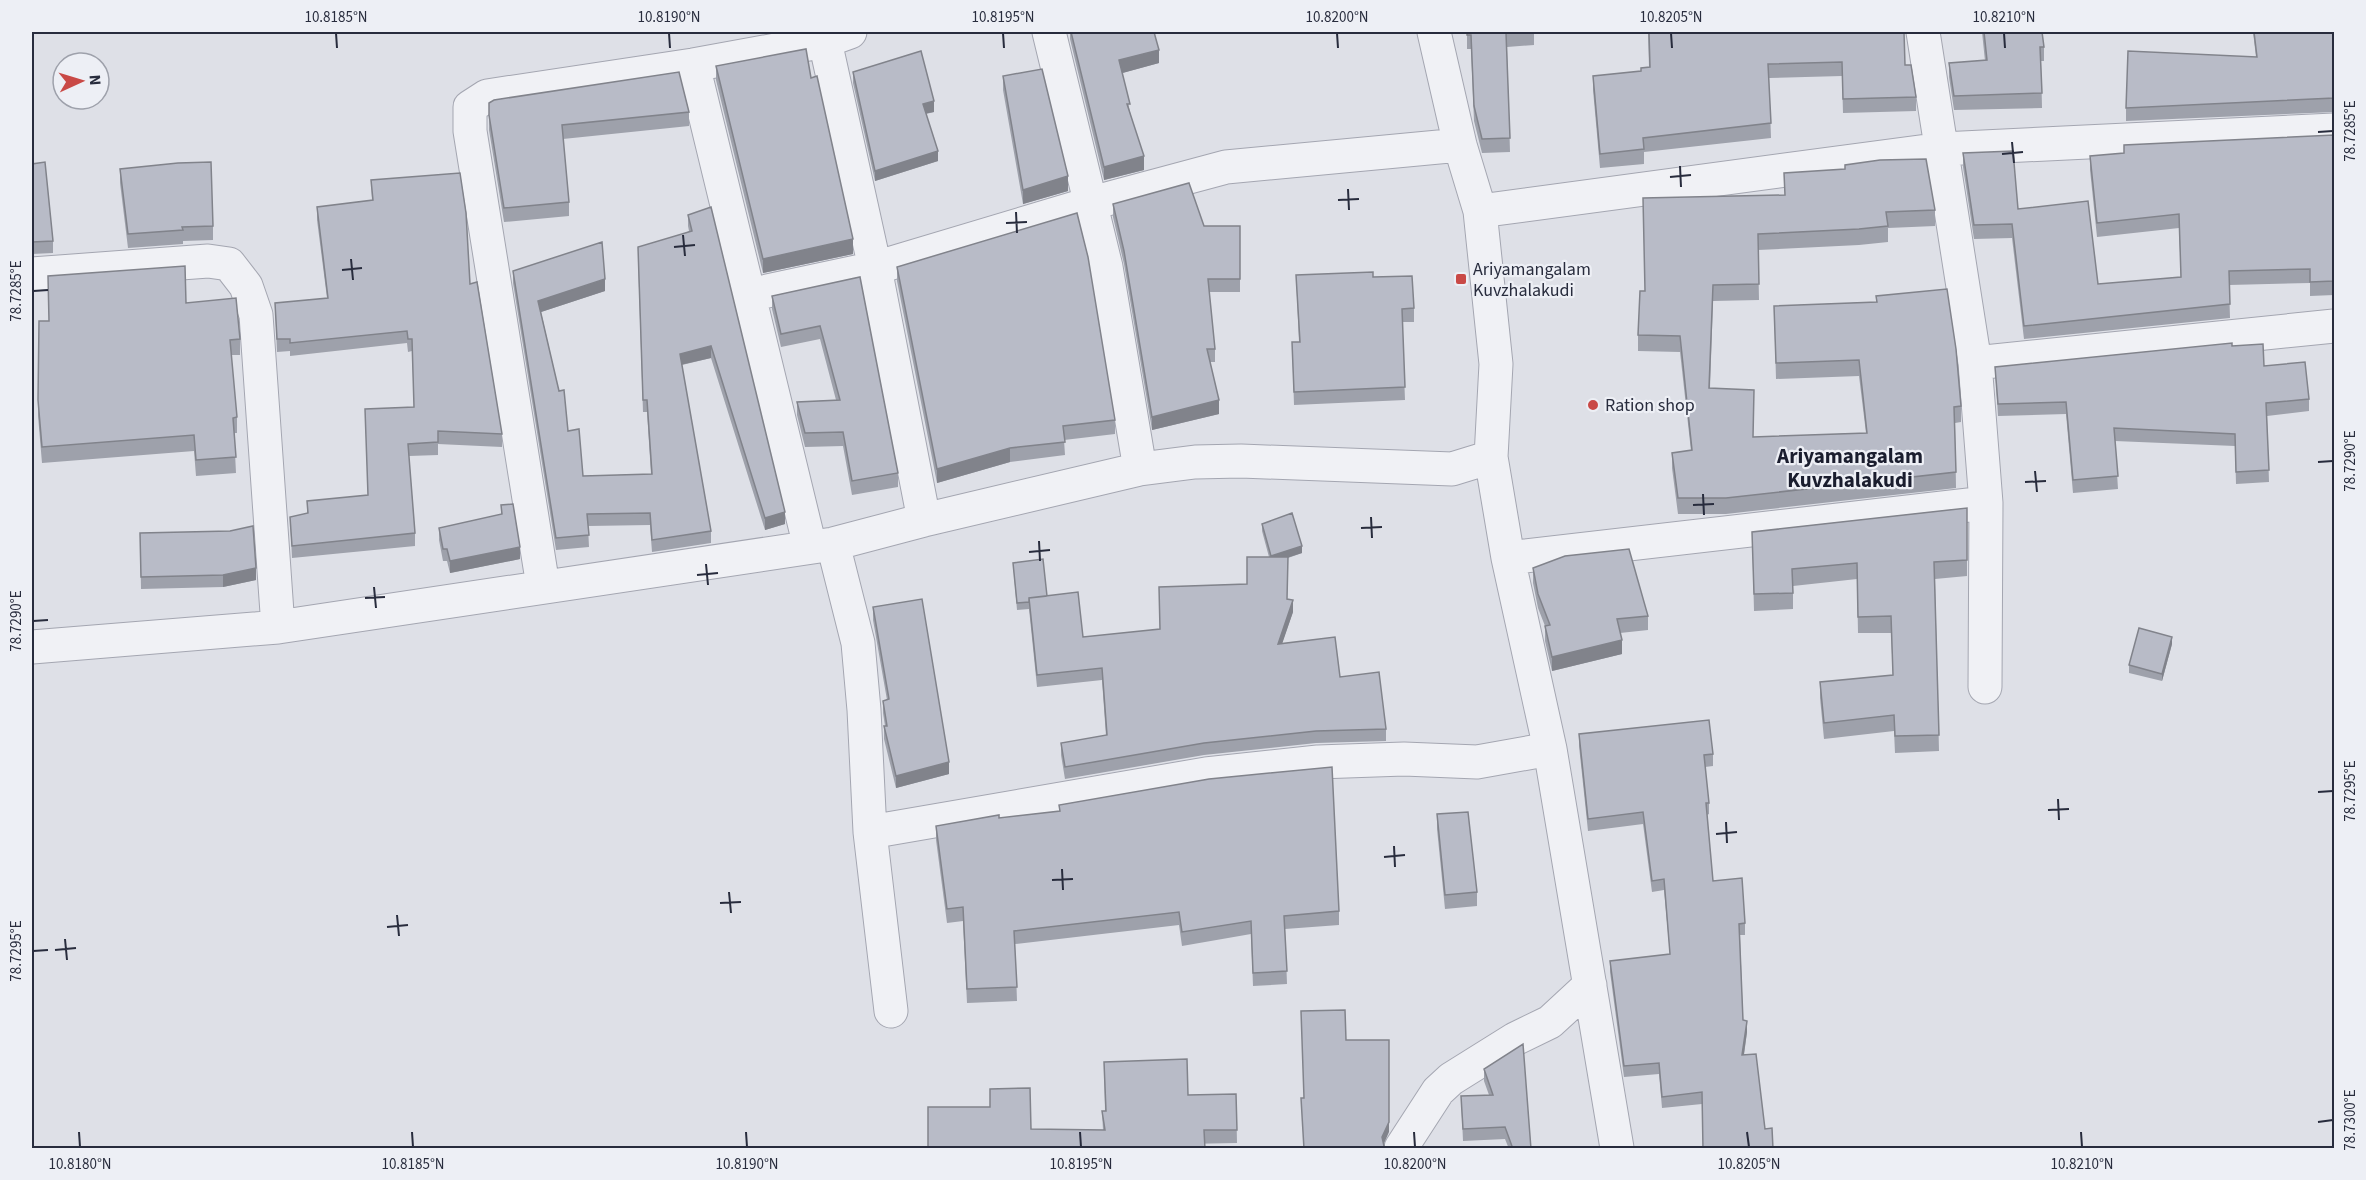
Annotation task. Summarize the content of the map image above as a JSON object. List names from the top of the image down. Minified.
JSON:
{"districts":["Ariyamangalam Kuvzhalakudi"],"places":{"transit":["Ariyamangalam Kuvzhalakudi"],"other":["Ration shop"]},"north":"right","coordinates":["10.8185°N","10.8190°N","10.8195°N","10.8200°N","10.8205°N","10.8210°N","78.7285°E","78.7290°E","78.7295°E","78.7300°E","10.8180°N"]}
